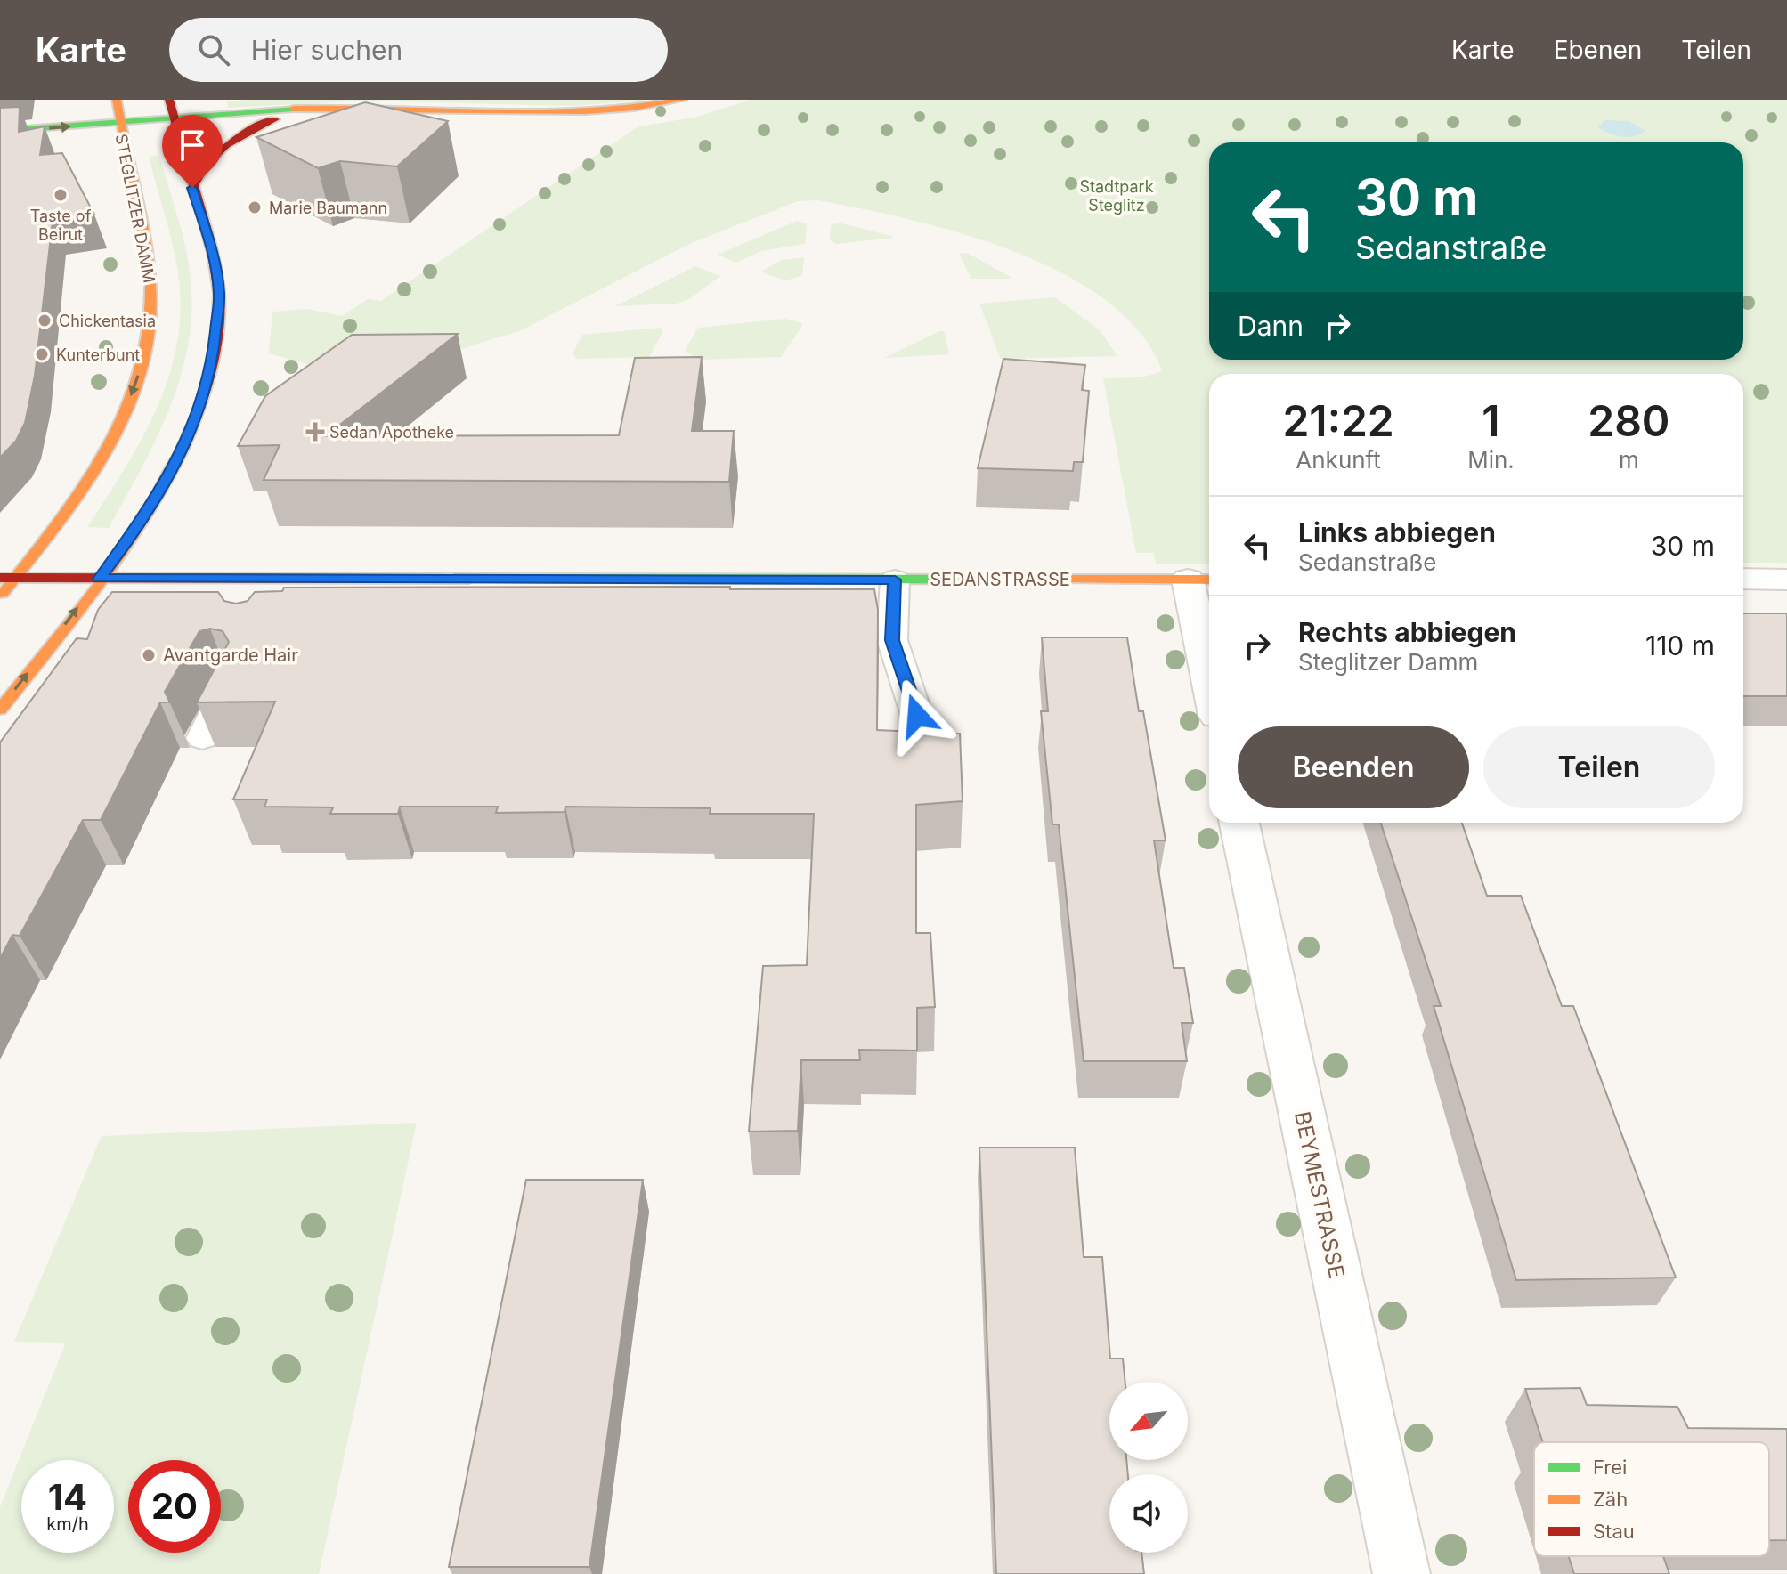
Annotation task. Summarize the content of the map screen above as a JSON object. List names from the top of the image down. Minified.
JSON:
{"streets":{"main road":["STEGLITZER DAMM","SEDANSTRASSE"],"street":["BEYMESTRASSE"]},"crossings":[["STEGLITZER DAMM","SEDANSTRASSE"]],"parks":["Stadtpark Steglitz"],"places":{"other":["Taste of Beirut","Marie Baumann","Chickentasia","Kunterbunt","Avantgarde Hair"],"health":["Sedan Apotheke"]},"legend":["Frei","Zäh","Stau"],"north":"bottom left","page":{"header":"Karte","search":"Hier suchen","nav":["Karte","Ebenen","Teilen"],"turn":["30 m","Sedanstraße"],"then":"Dann","eta":["21:22","Ankunft","1","Min.","280","m"],"list":[{"name":"Links abbiegen","note":"Sedanstraße","value":"30 m"},{"name":"Rechts abbiegen","note":"Steglitzer Damm","value":"110 m"}],"buttons":["Beenden","Teilen"],"speed":"14 km/h","limit":"20"}}
